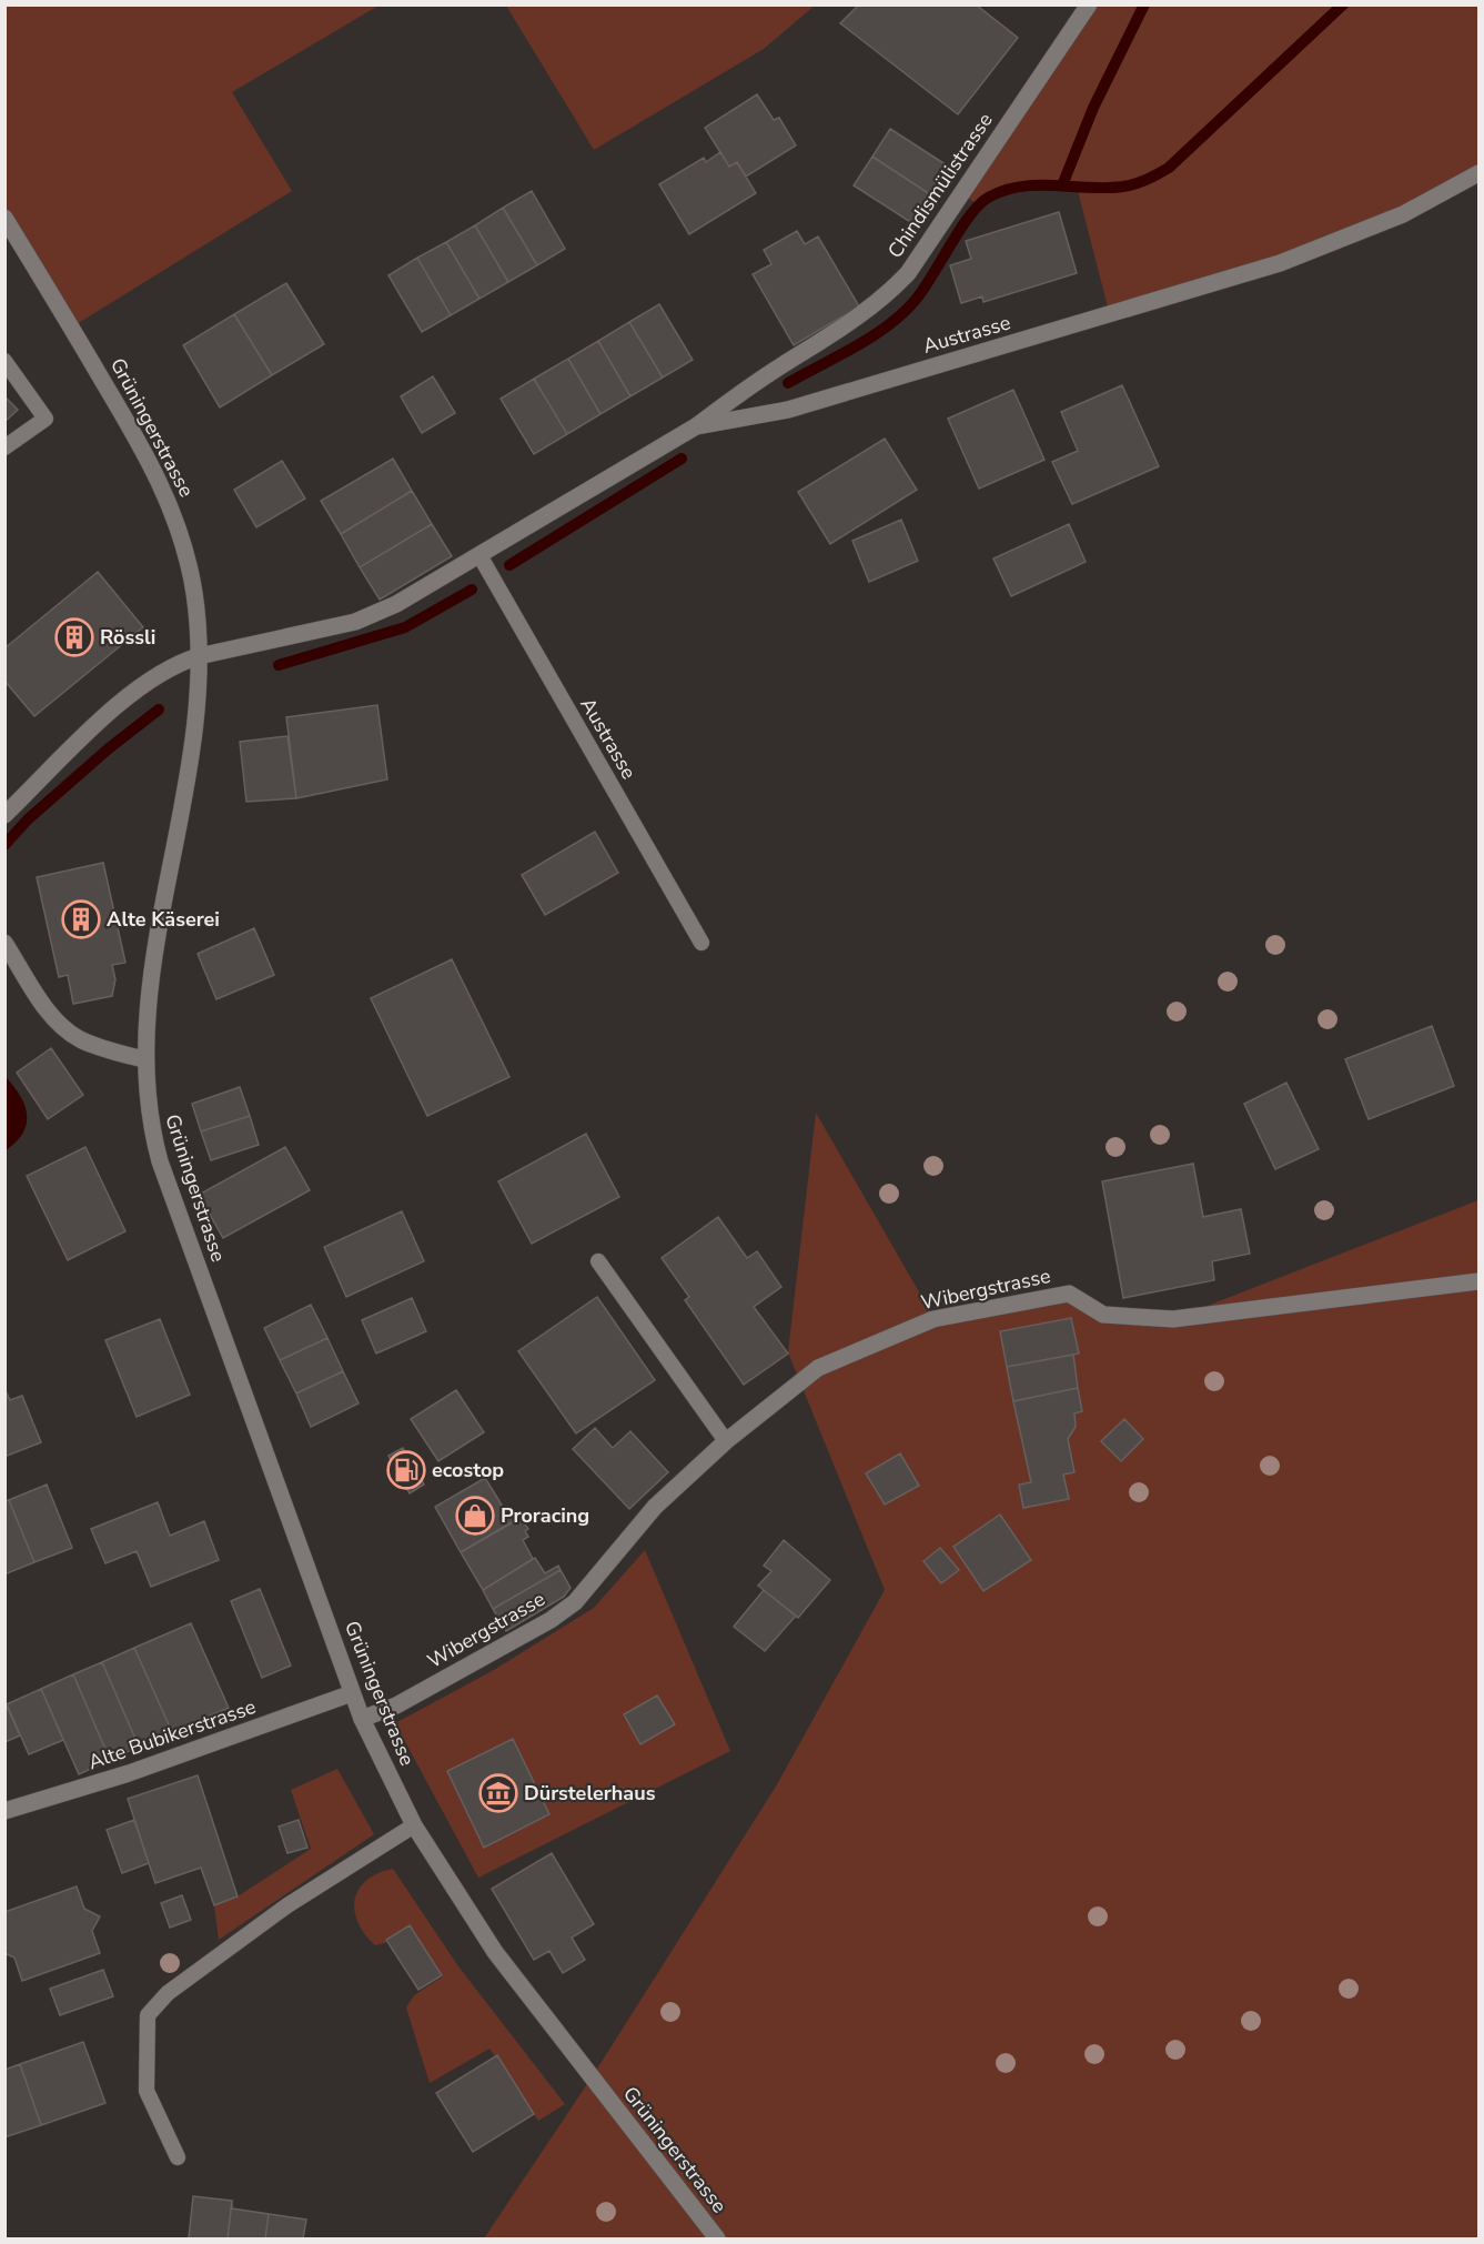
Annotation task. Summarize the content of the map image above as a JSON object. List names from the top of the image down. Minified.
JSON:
{"streets":{"street":["Chindismülistrasse","Austrasse","Grüningerstrasse","Wibergstrasse","Alte Bubikerstrasse"]},"crossings":[["Chindismülistrasse","Austrasse"],["Austrasse","Grüningerstrasse"],["Grüningerstrasse","Wibergstrasse"],["Grüningerstrasse","Alte Bubikerstrasse"]],"places":{"building":["Rössli","Alte Käserei"],"fuel station":["ecostop"],"shop":["Proracing"],"museum":["Dürstelerhaus"]}}
